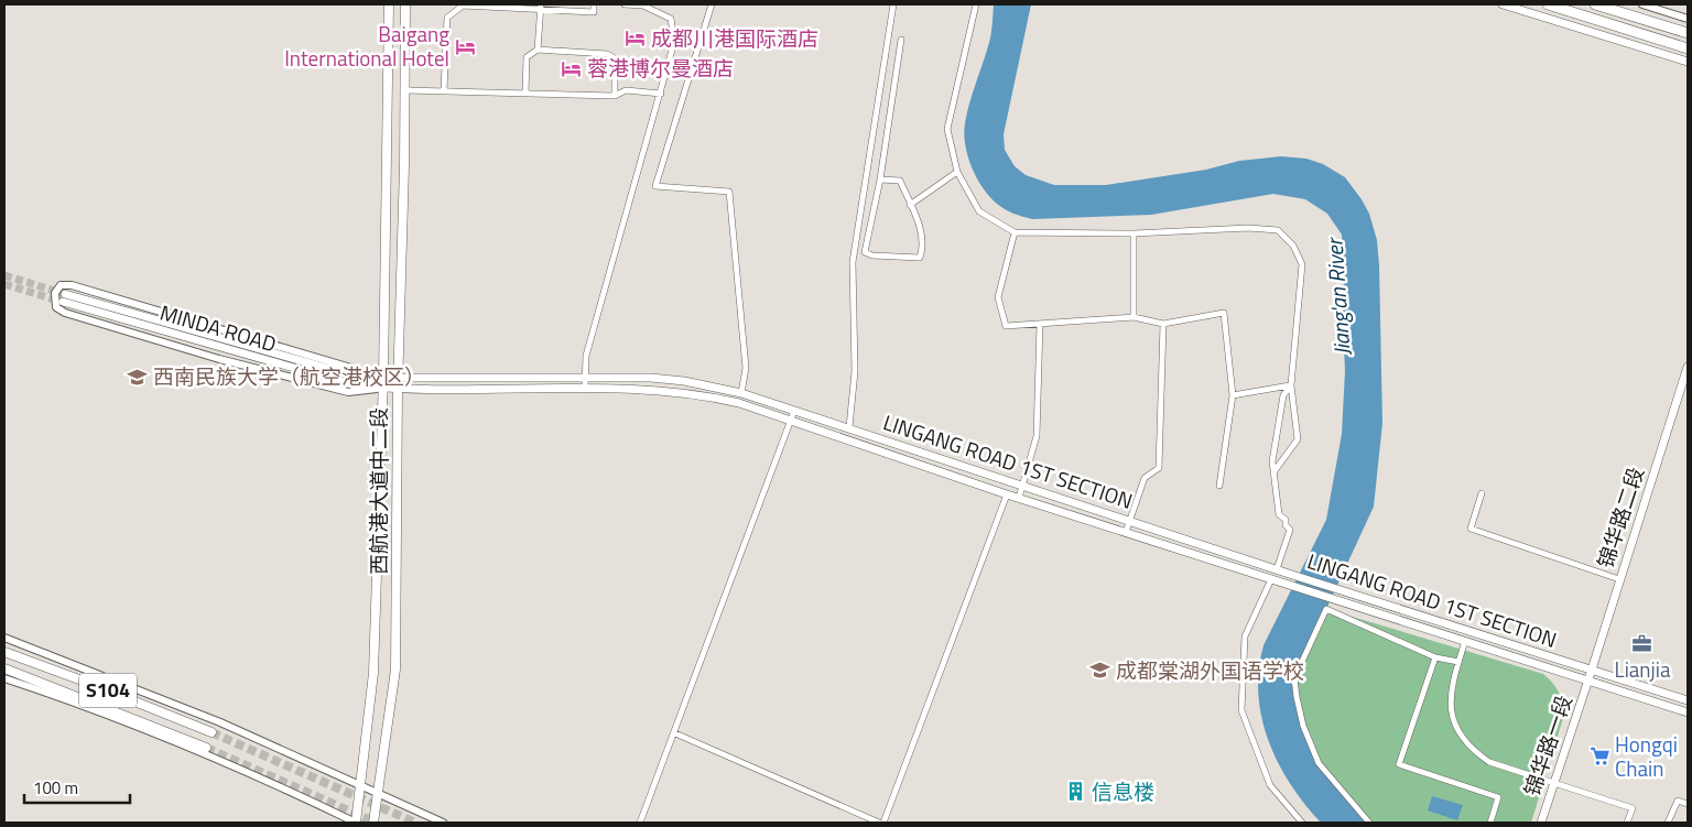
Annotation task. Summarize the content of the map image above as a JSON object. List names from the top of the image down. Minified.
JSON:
{"streets":{"main road":["MINDA ROAD","LINGANG ROAD 1ST SECTION","西航港大道中二段","锦华路二段","S104","锦华路一段"]},"crossings":[["MINDA ROAD","LINGANG ROAD 1ST SECTION"],["MINDA ROAD","西航港大道中二段"],["LINGANG ROAD 1ST SECTION","西航港大道中二段"],["LINGANG ROAD 1ST SECTION","锦华路二段"],["LINGANG ROAD 1ST SECTION","锦华路一段"],["锦华路二段","锦华路一段"]],"water":["Jiang'an River"],"places":{"hotel":["成都川港国际酒店","Baigang International Hotel","蓉港博尔曼酒店"],"school or university":["西南民族大学（航空港校区）","成都棠湖外国语学校"],"office":["Lianjia"],"supermarket":["Hongqi Chain"],"building":["信息楼"]},"scale_bar":"100 m"}
